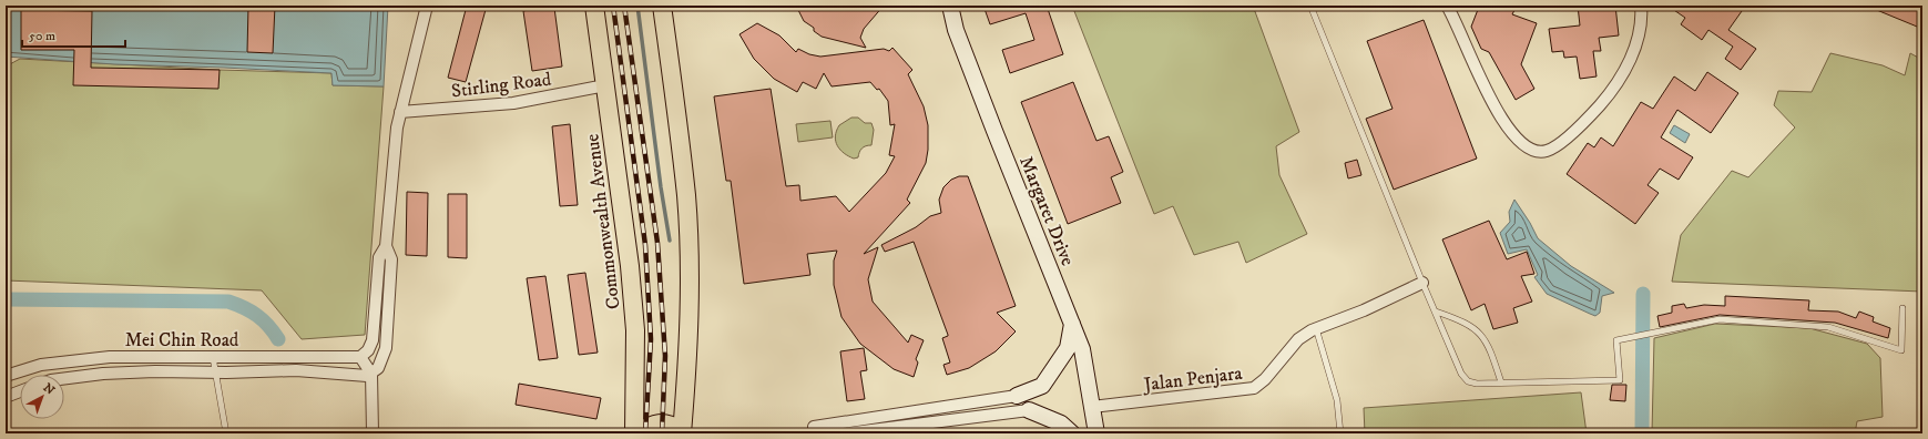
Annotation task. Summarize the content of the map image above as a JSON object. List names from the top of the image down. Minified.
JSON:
{"streets":{"main road":["Commonwealth Avenue"],"street":["Stirling Road","Margaret Drive","Mei Chin Road","Jalan Penjara"]},"crossings":[["Stirling Road","Commonwealth Avenue"],["Margaret Drive","Jalan Penjara"]],"scale_bar":"50 m","north":"top right"}
